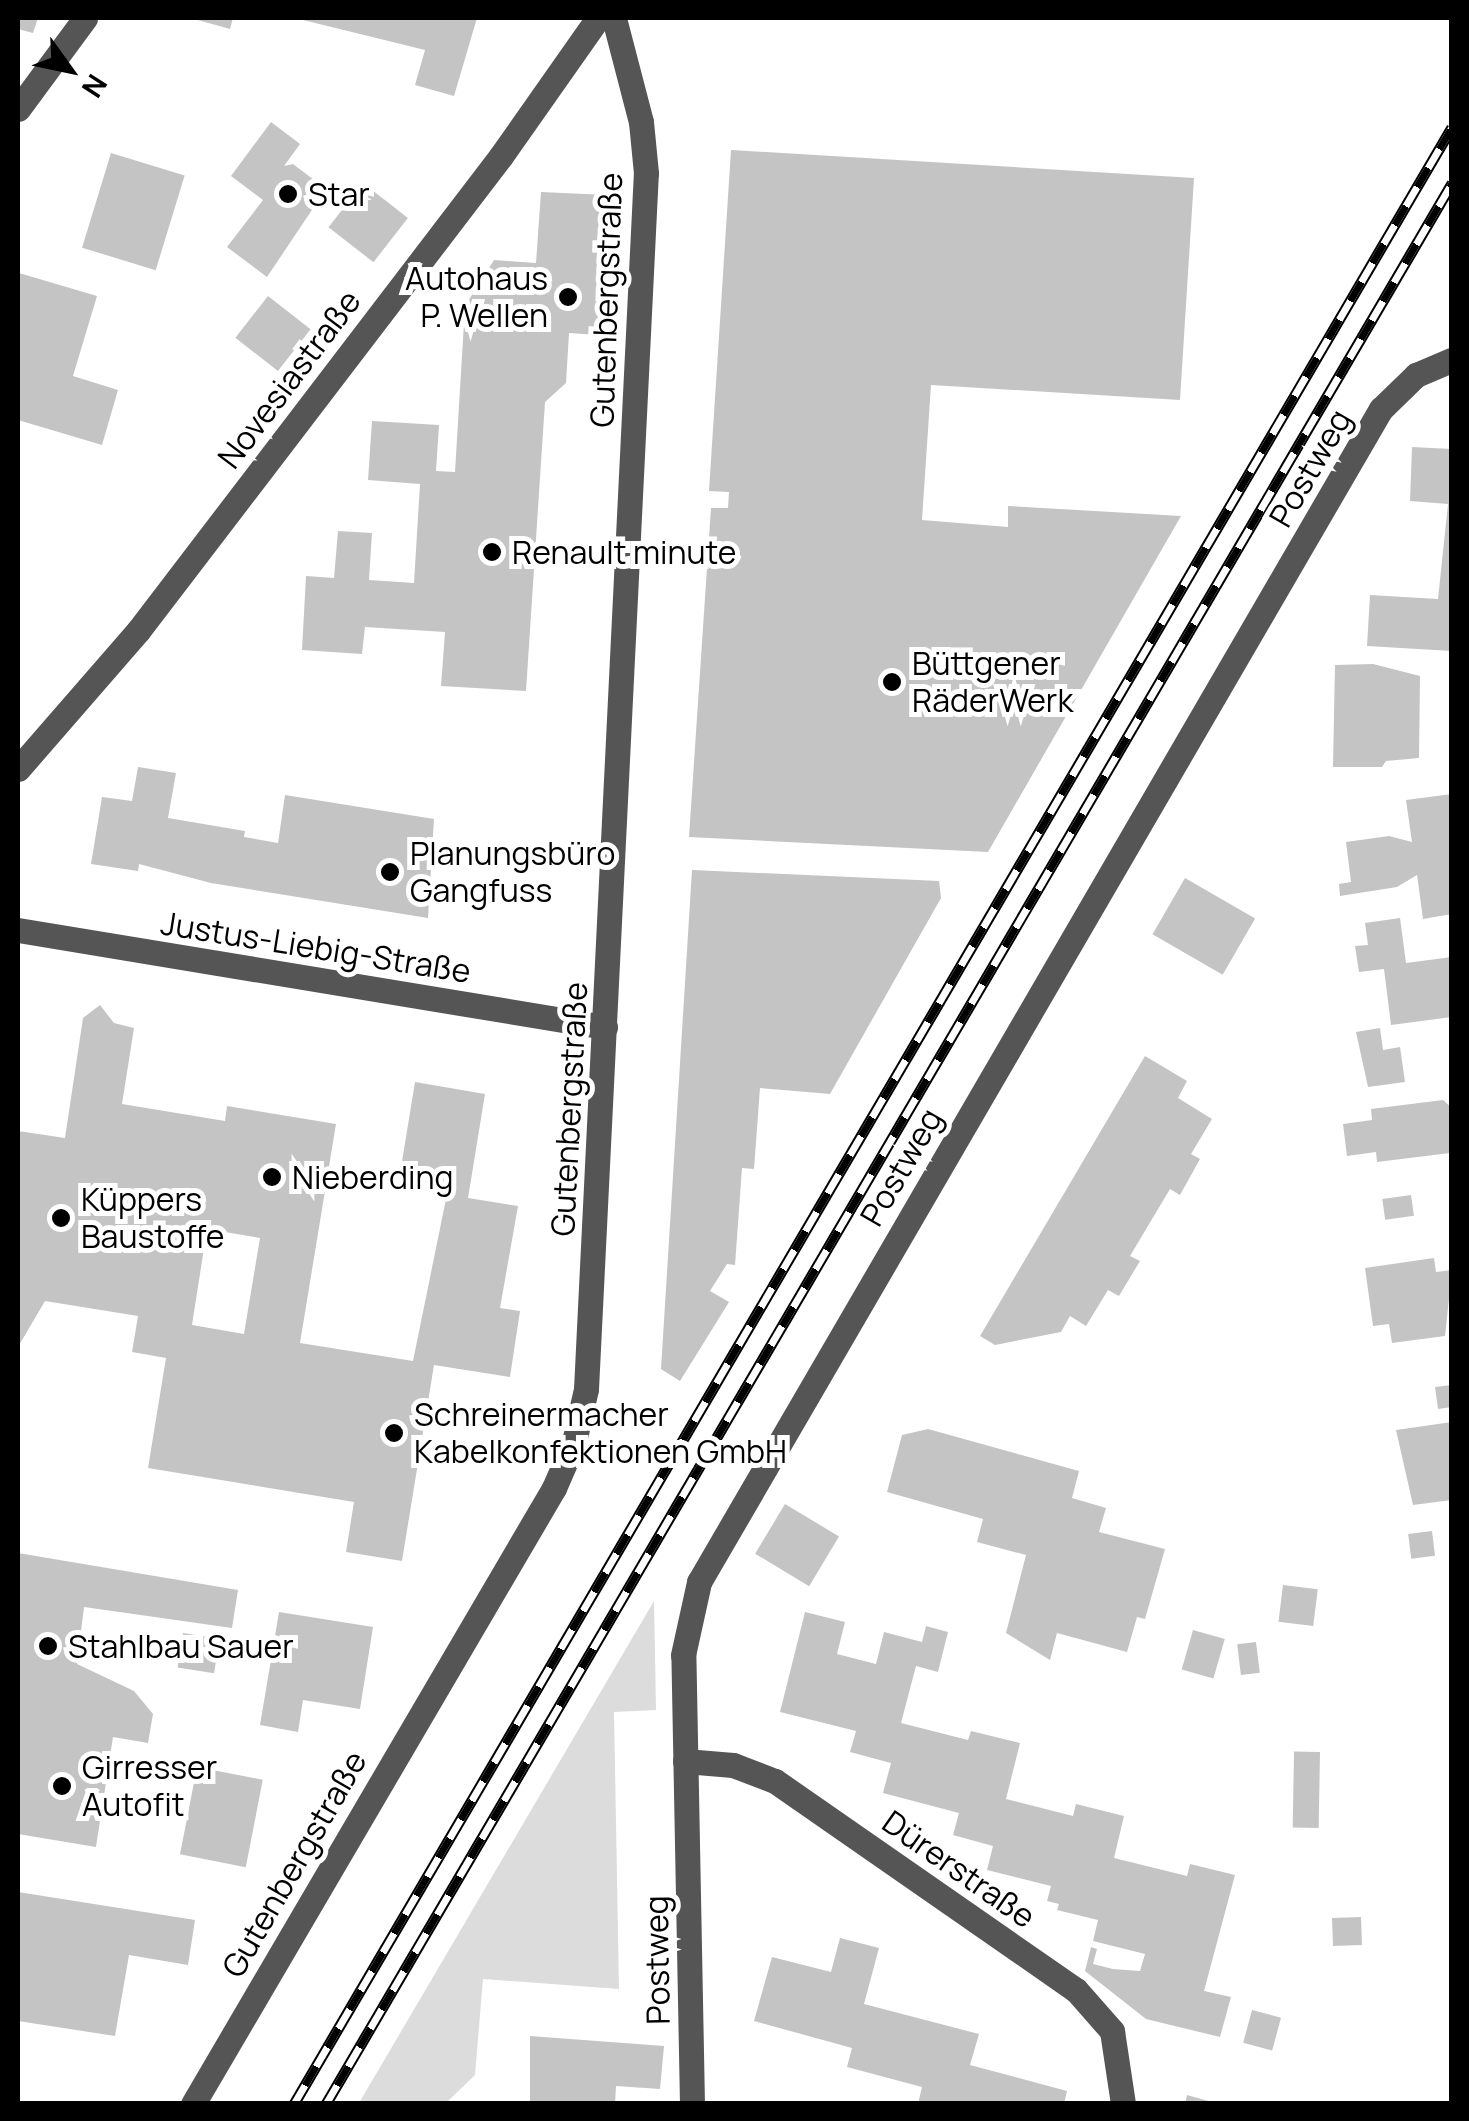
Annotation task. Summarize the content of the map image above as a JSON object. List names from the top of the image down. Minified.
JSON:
{"streets":{"street":["Gutenbergstraße","Novesiastraße","Postweg","Justus-Liebig-Straße","Dürerstraße"]},"crossings":[["Gutenbergstraße","Justus-Liebig-Straße"],["Postweg","Dürerstraße"]],"places":["Star","Autohaus P. Wellen","Renault minute","Büttgener RäderWerk","Planungsbüro Gangfuss","Nieberding","Küppers Baustoffe","Schreinermacher Kabelkonfektionen GmbH","Stahlbau Sauer","Girresser Autofit"],"north":"bottom right"}
